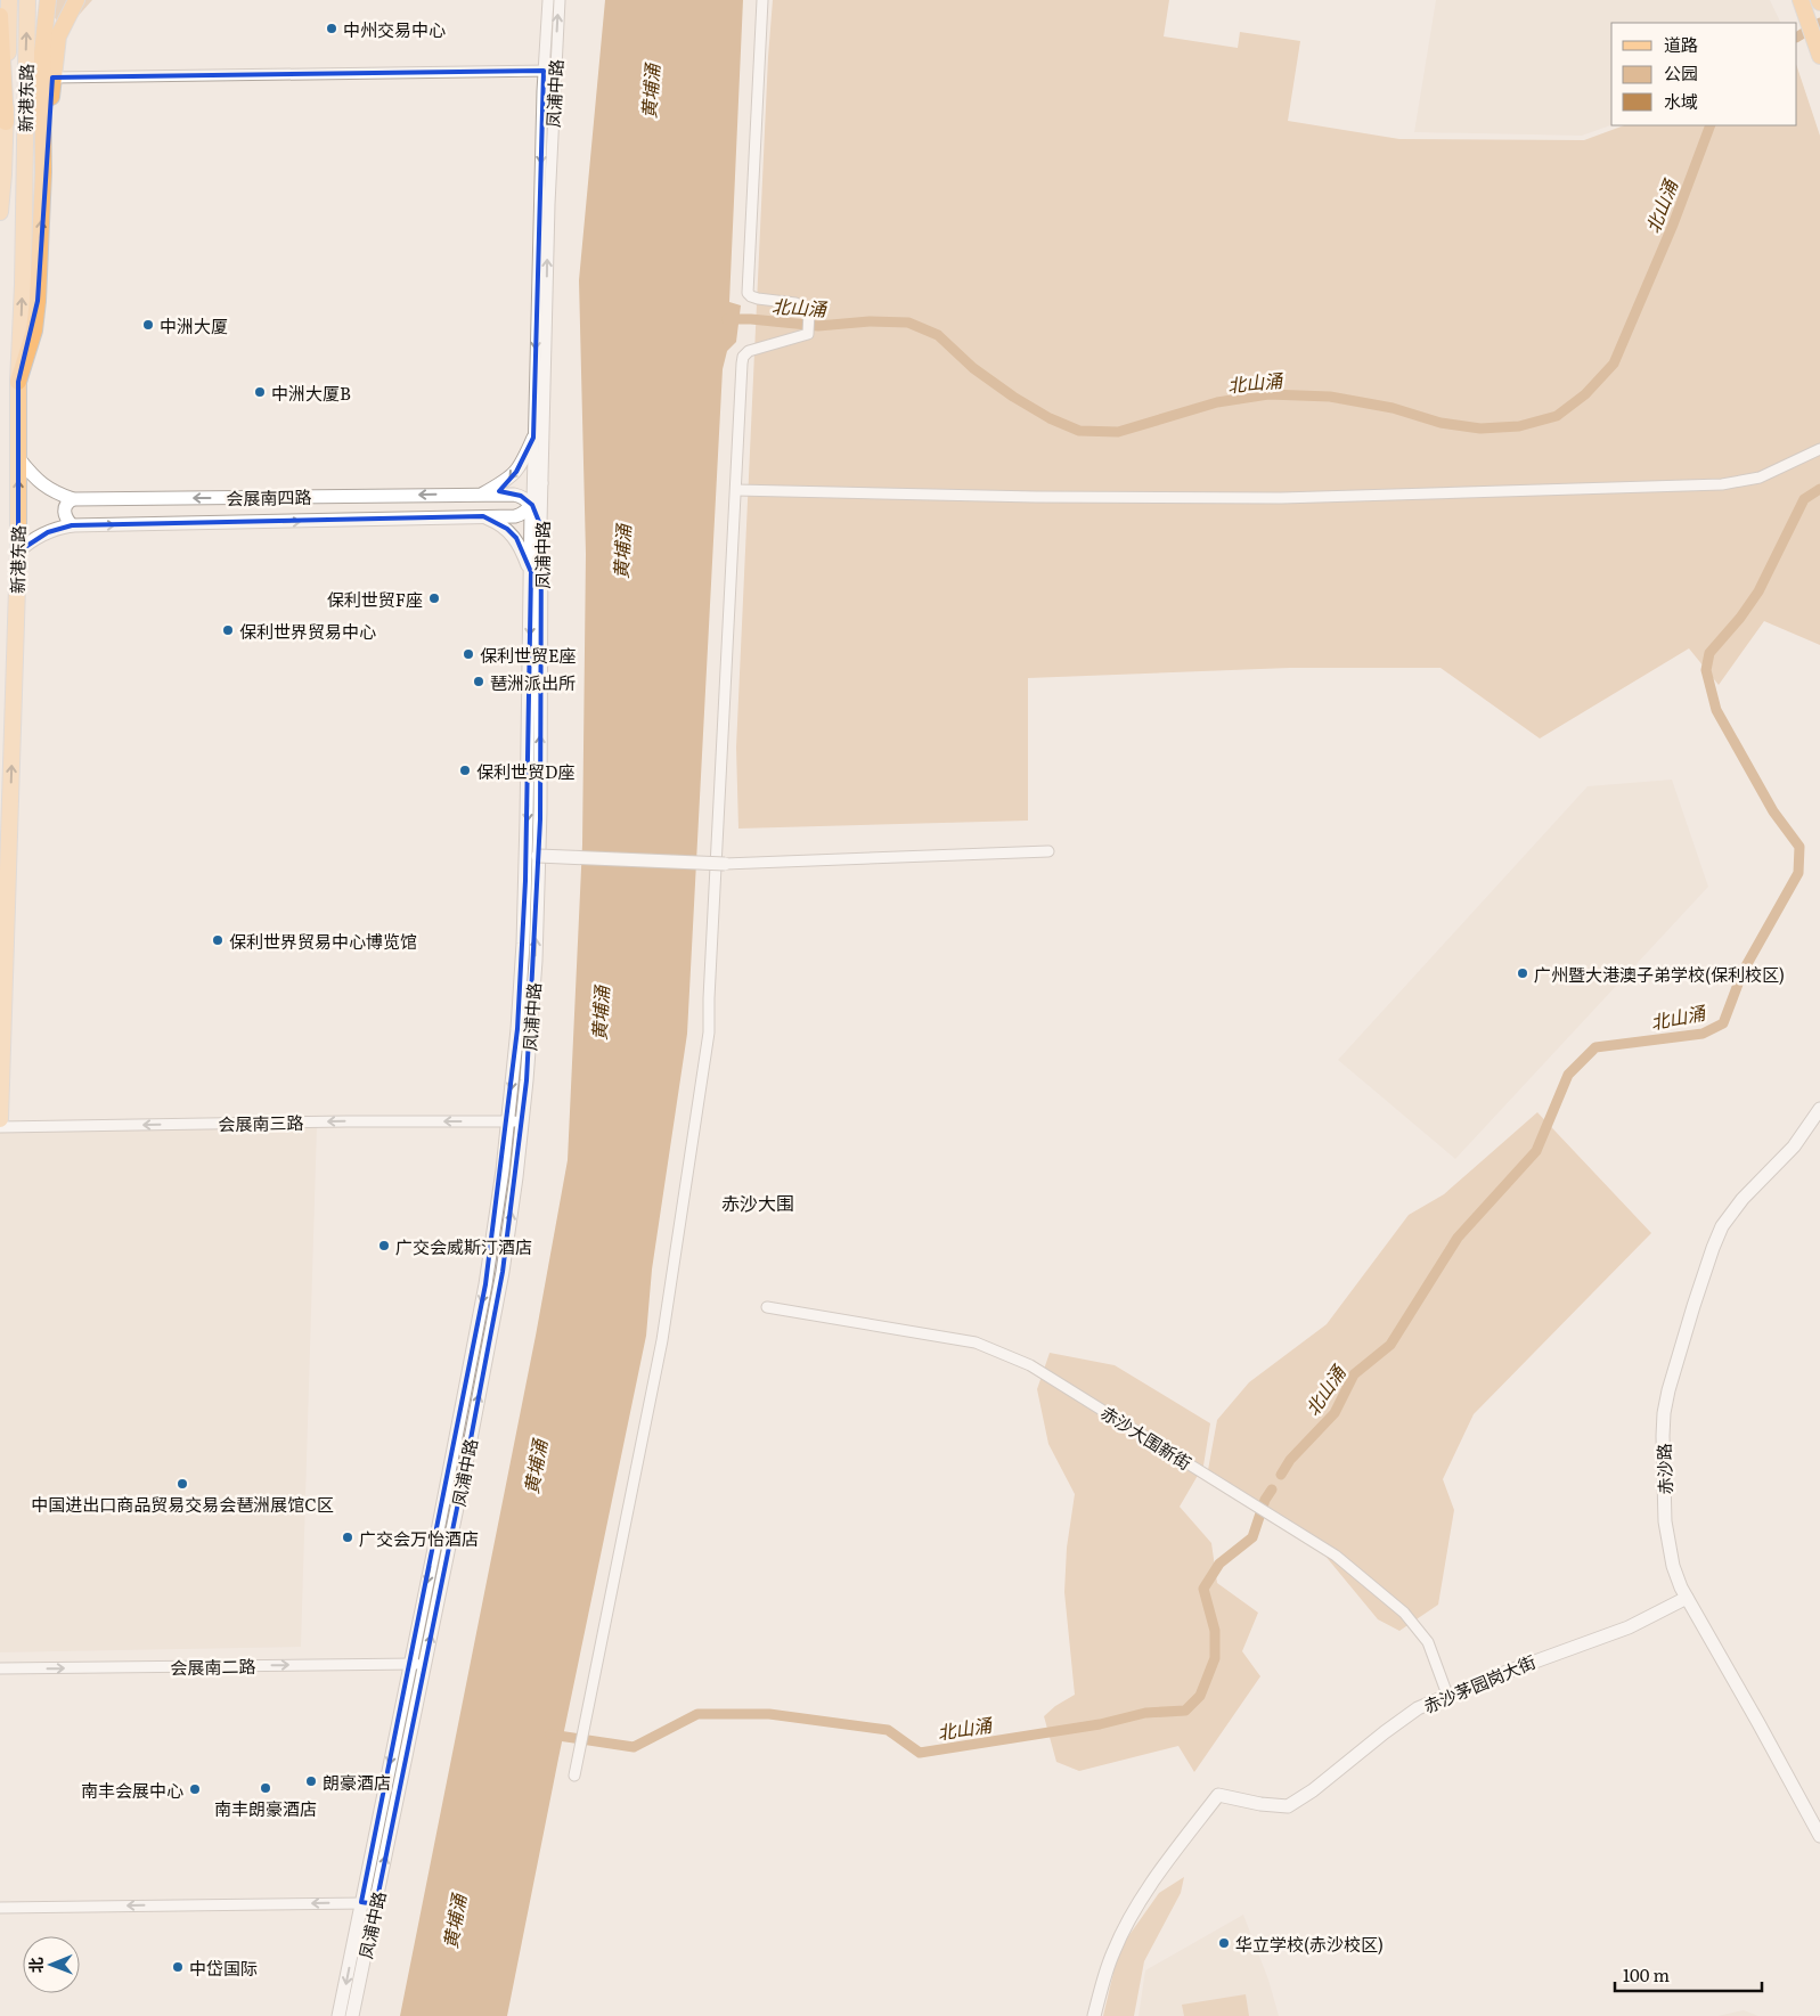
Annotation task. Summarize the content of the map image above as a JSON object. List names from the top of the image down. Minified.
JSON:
{"streets":{"main road":["新港东路"],"street":["凤浦中路","会展南四路","会展南三路","赤沙大围新街","赤沙路","会展南二路","赤沙茅园岗大街"]},"crossings":[["凤浦中路","会展南四路"],["凤浦中路","会展南三路"],["凤浦中路","会展南二路"],["新港东路","会展南四路"],["赤沙大围新街","赤沙茅园岗大街"],["赤沙路","赤沙茅园岗大街"]],"one_way":["新港东路","会展南三路","会展南二路"],"districts":["赤沙大围"],"water":["黄埔涌","北山涌"],"places":["中州交易中心","中洲大厦","中洲大厦B","保利世贸F座","保利世界贸易中心","保利世贸E座","琶洲派出所","保利世贸D座","保利世界贸易中心博览馆","广州暨大港澳子弟学校(保利校区)","广交会威斯汀酒店","中国进出口商品贸易交易会琶洲展馆C区","广交会万怡酒店","朗豪酒店","南丰朗豪酒店","南丰会展中心","华立学校(赤沙校区)","中岱国际"],"legend":["道路","公园","水域"],"scale_bar":"100 m","north":"left"}
